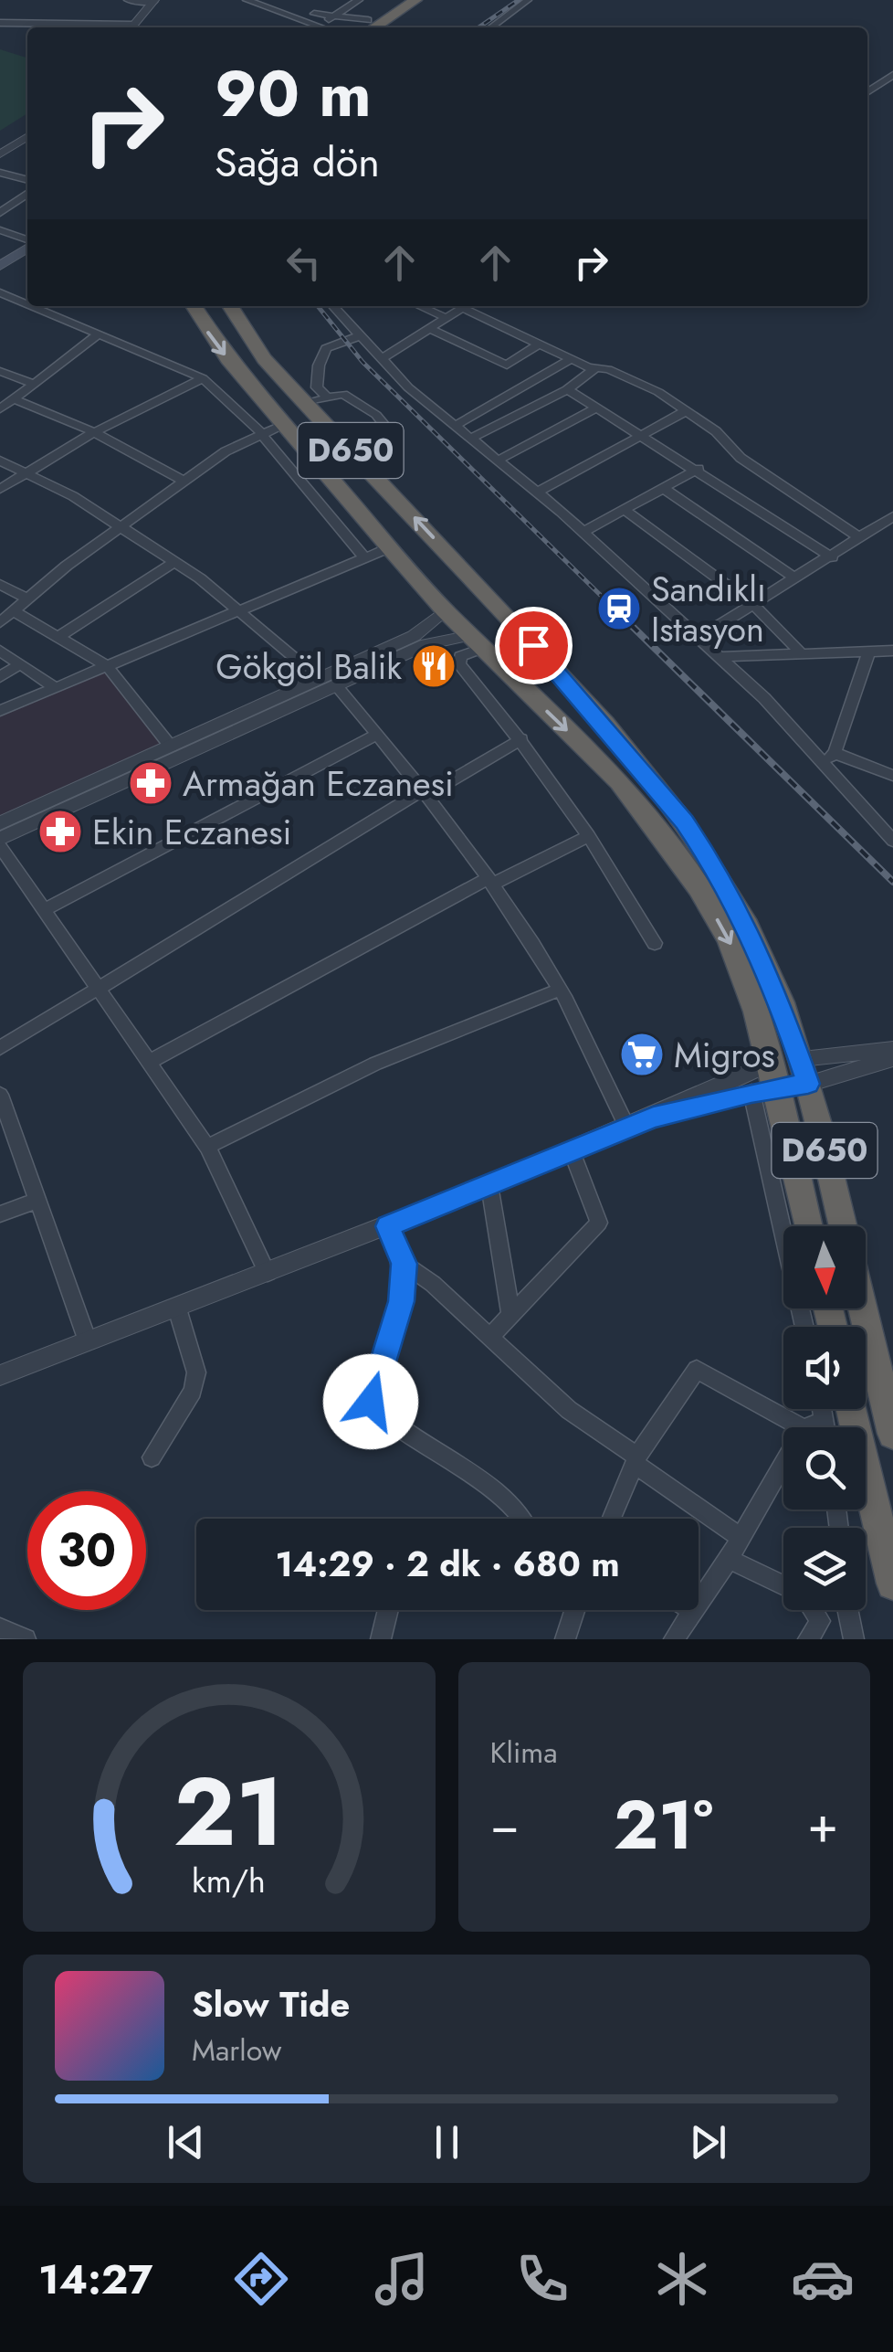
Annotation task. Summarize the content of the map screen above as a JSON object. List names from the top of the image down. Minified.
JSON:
{"streets":{"highway":["D650"]},"places":{"station":["Sandıklı Istasyon"],"restaurant":["Gökgöl Balik"],"pharmacy":["Armağan Eczanesi","Ekin Eczanesi"],"supermarket":["Migros"]},"north":"bottom","page":{"turn":["90 m","Sağa dön"],"limit":"30","trip":"14:29 · 2 dk · 680 m","tile":"Klima","heat":["−","21°","+"],"song":["Slow Tide","Marlow"],"tabs":"14:27","gauge":["21","km/h"]}}
